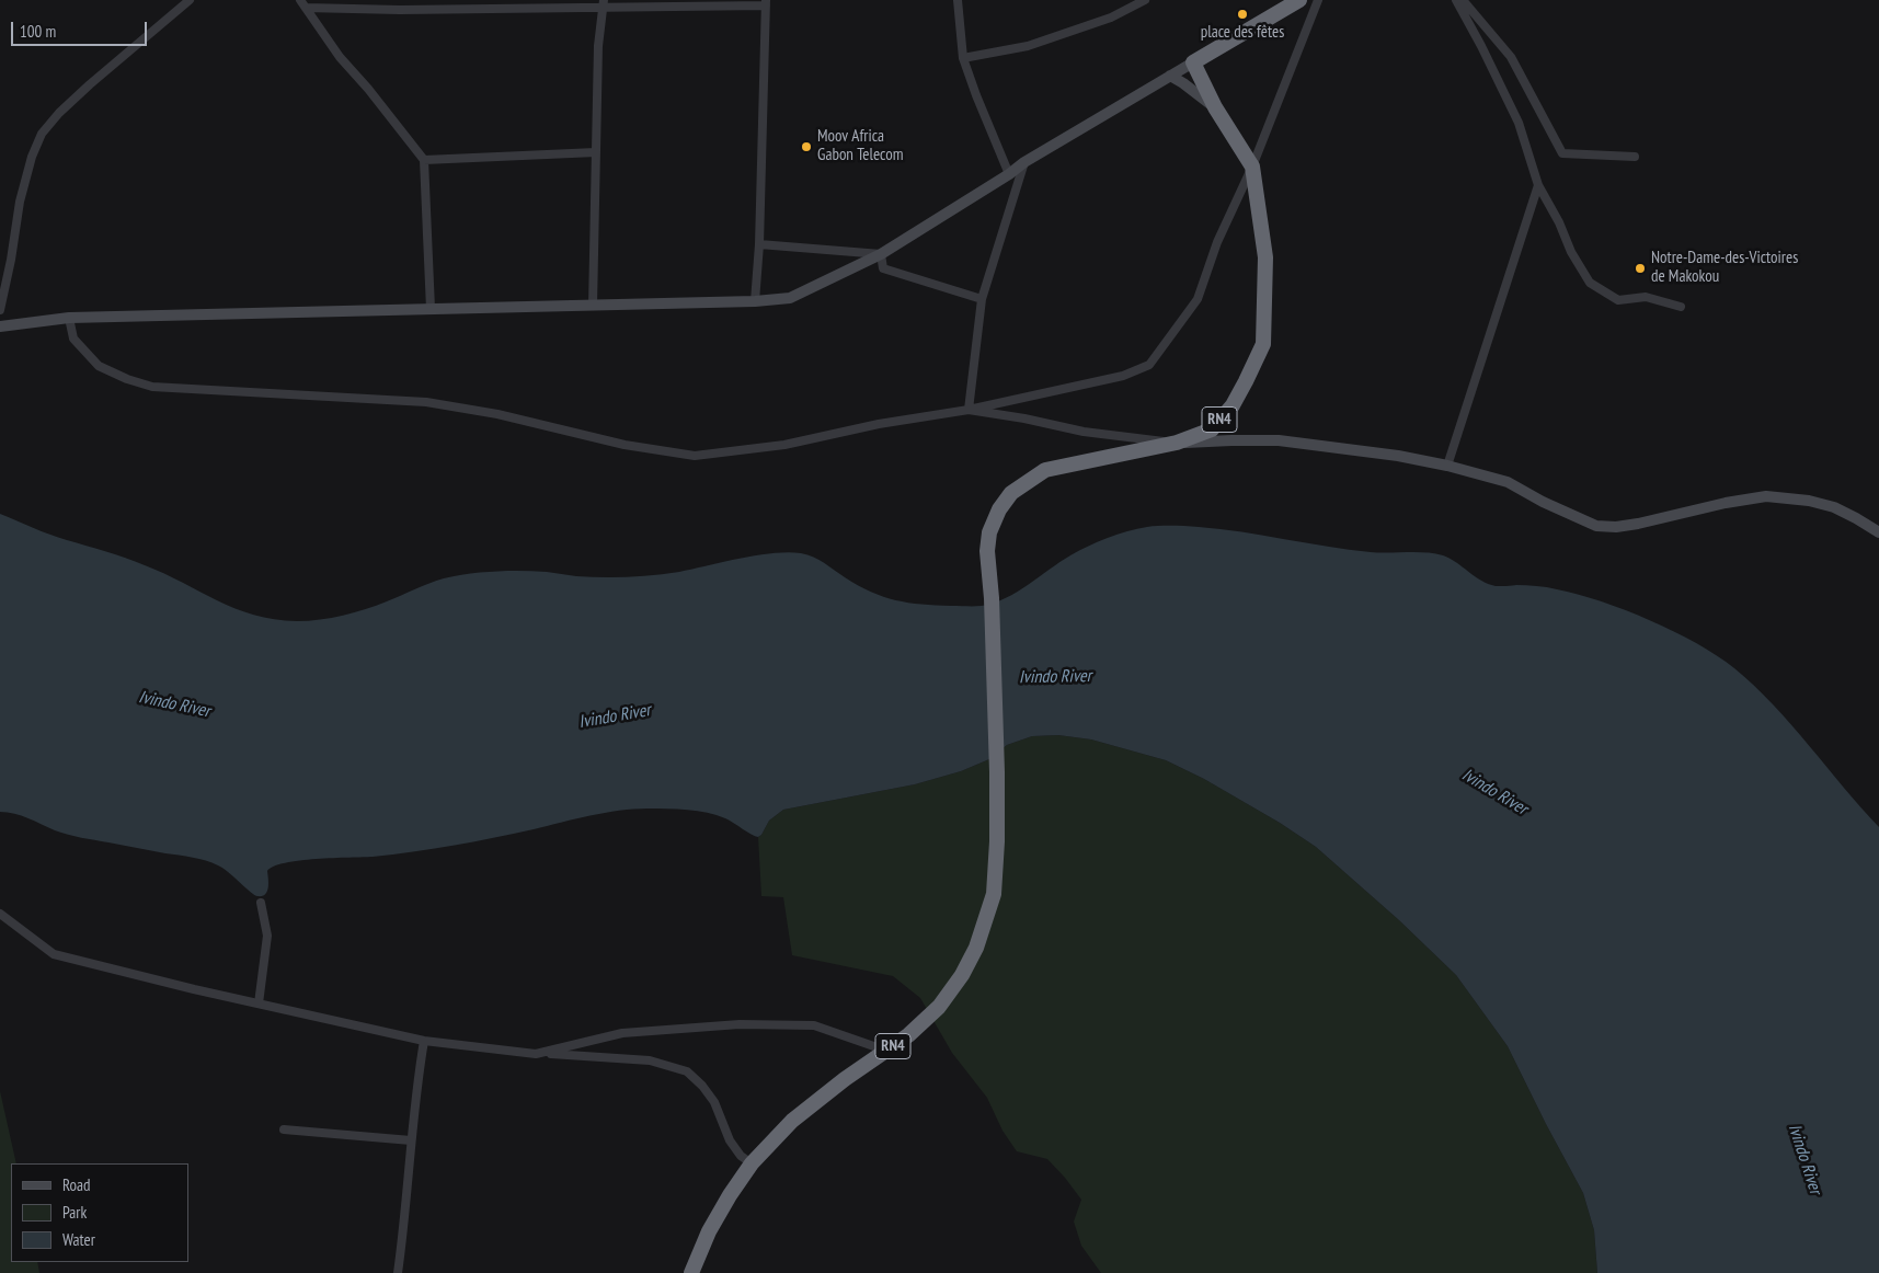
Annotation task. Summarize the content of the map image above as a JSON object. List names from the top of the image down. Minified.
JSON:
{"streets":{"highway":["RN4"]},"water":["Ivindo River"],"places":["place des fêtes","Moov Africa Gabon Telecom","Notre-Dame-des-Victoires de Makokou"],"legend":["Road","Park","Water"],"scale_bar":"100 m"}
